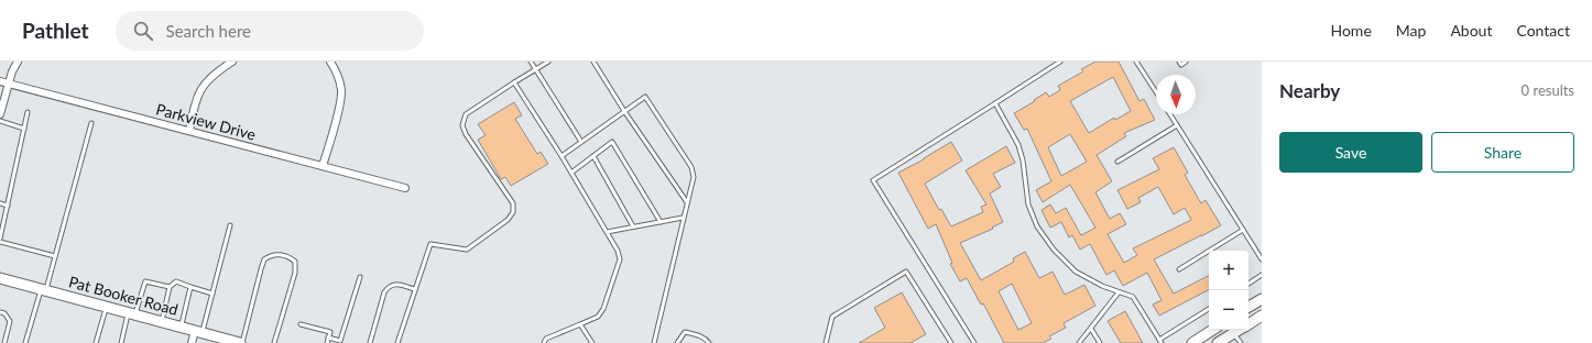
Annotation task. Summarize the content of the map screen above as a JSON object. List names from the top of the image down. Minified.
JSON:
{"streets":{"main road":["Pat Booker Road"],"street":["Parkview Drive"]},"north":"bottom","page":{"header":"Pathlet","search":"Search here","nav":["Home","Map","About","Contact"],"heading":["Nearby","0 results"],"buttons":["Save","Share"],"map_buttons":["+","−"]}}
